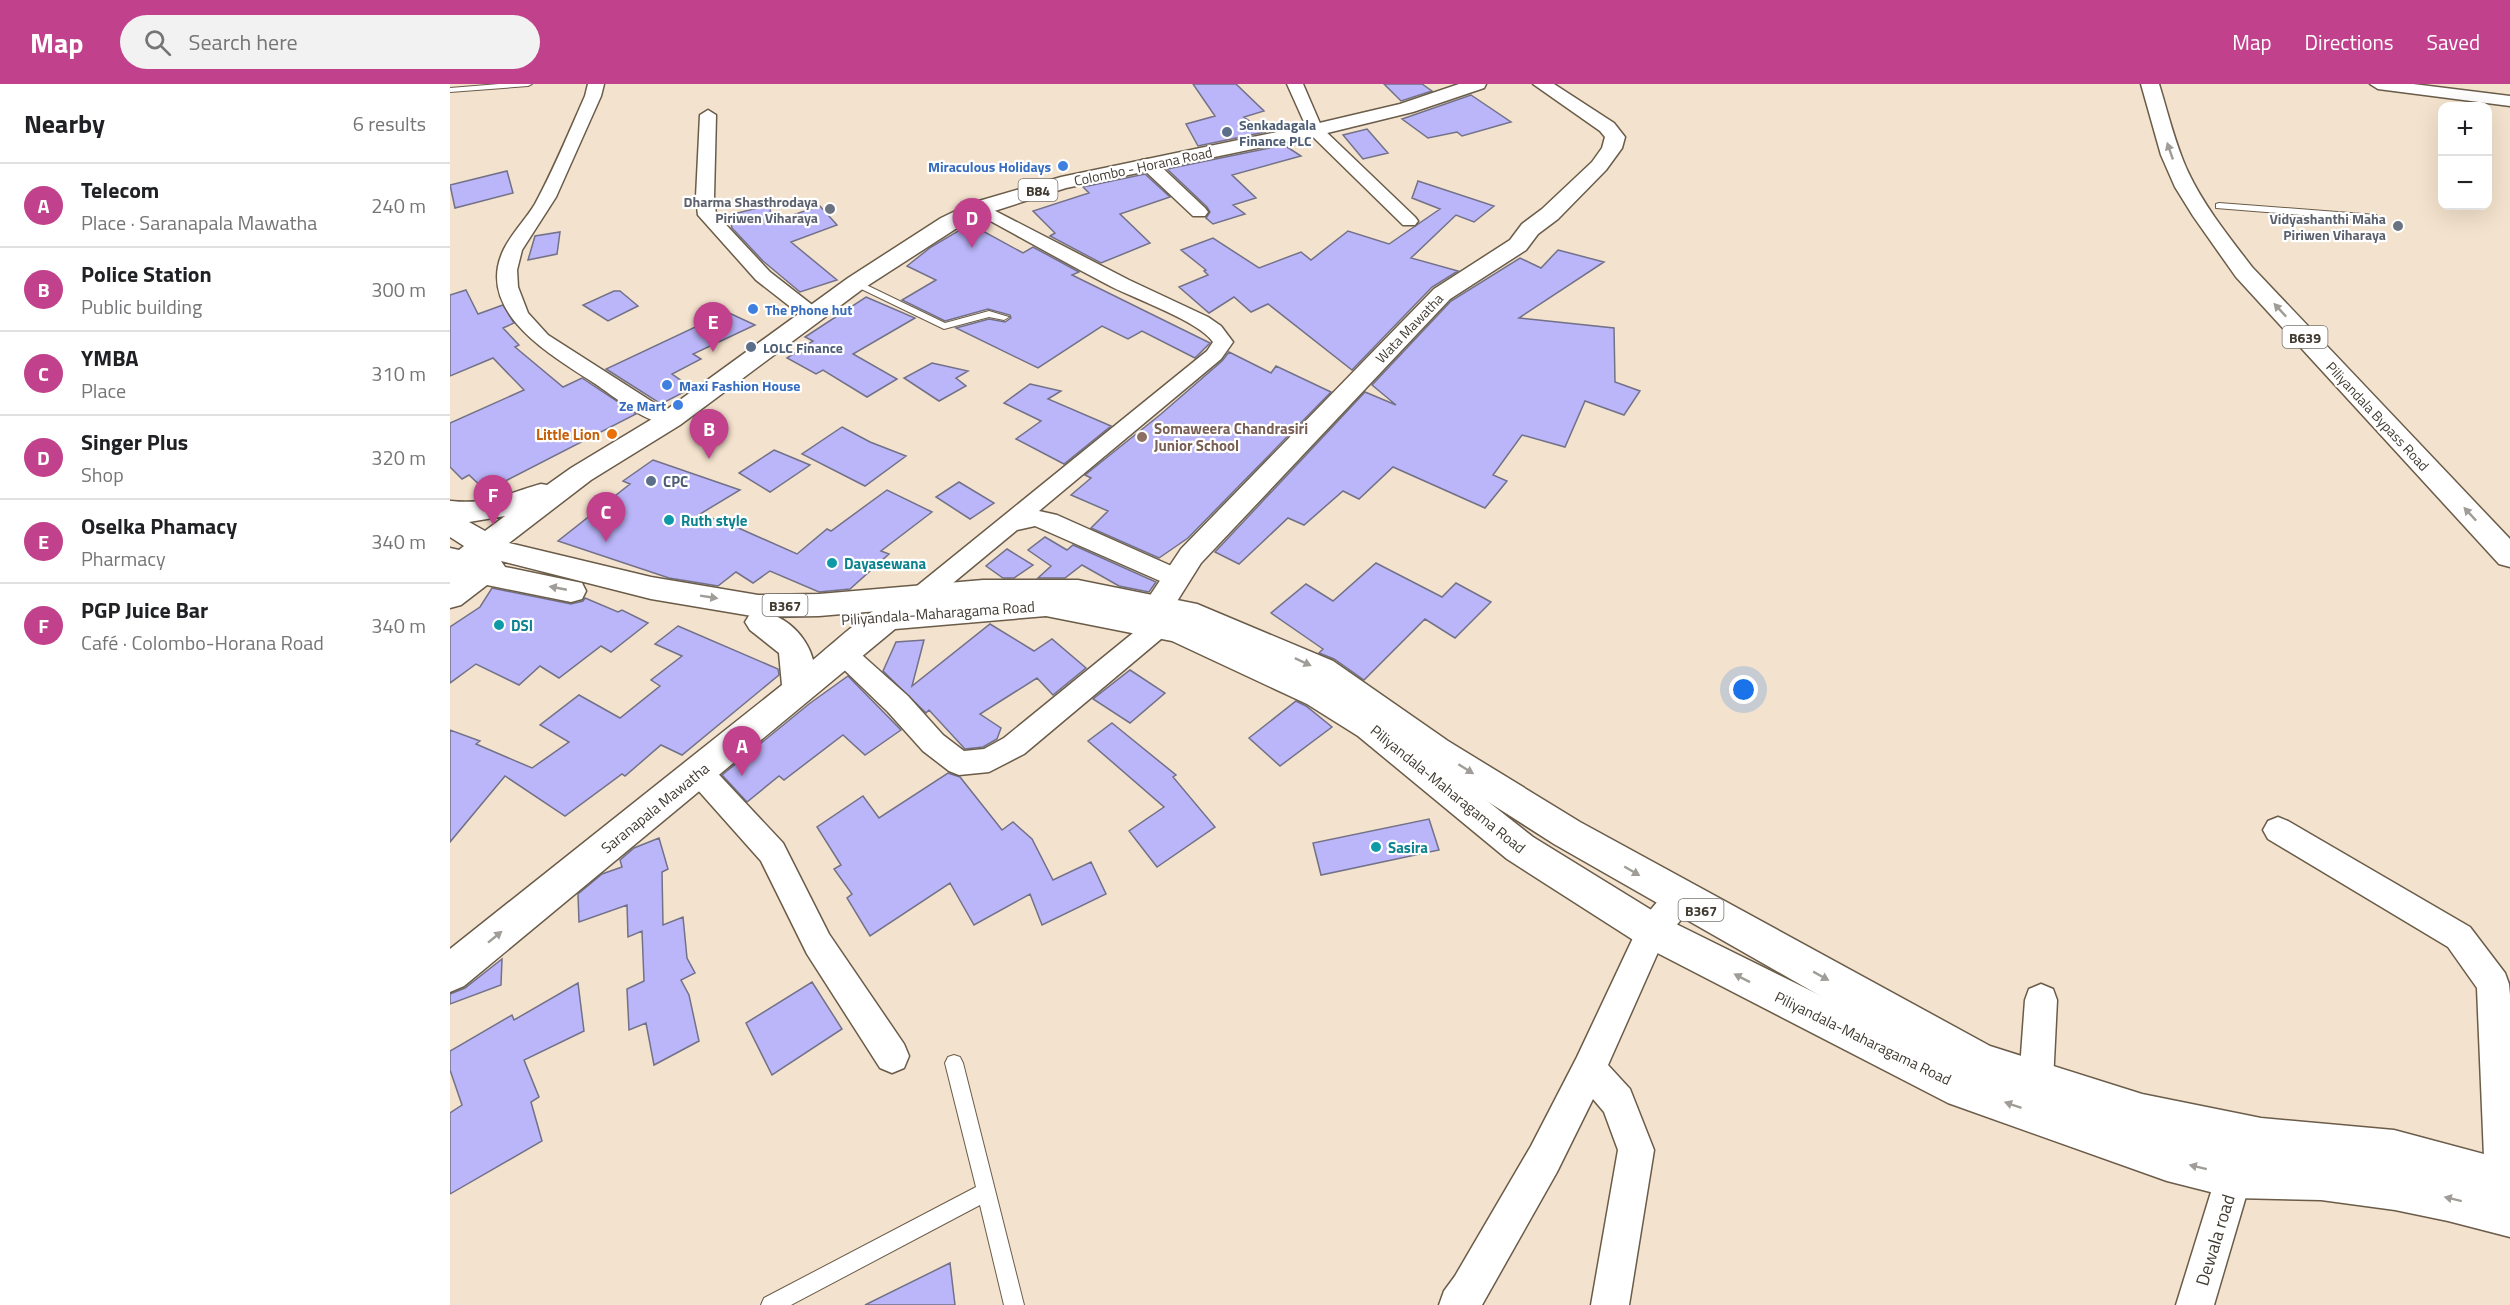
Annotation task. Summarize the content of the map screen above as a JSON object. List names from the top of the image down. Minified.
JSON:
{"streets":{"main road":["Colombo - Horana Road","B84","Wata Mawatha","B639","Piliyandala Bypass Road","B367","Piliyandala-Maharagama Road","Saranapala Mawatha"],"street":["Dewala road"]},"crossings":[["Colombo - Horana Road","B84"],["B84","Piliyandala-Maharagama Road"],["Wata Mawatha","Piliyandala-Maharagama Road"],["Piliyandala-Maharagama Road","Saranapala Mawatha"],["Piliyandala-Maharagama Road","Dewala road"]],"one_way":["Saranapala Mawatha"],"places":["Senkadagala Finance PLC","Miraculous Holidays","Dharma Shasthrodaya Piriwen Viharaya","Vidyashanthi Maha Piriwen Viharaya","The Phone hut","LOLC Finance","Maxi Fashion House","Ze Mart","Little Lion","Somaweera Chandrasiri Junior School","CPC","Ruth style","Dayasewana","DSI","Sasira"],"page":{"header":"Map","search":"Search here","nav":["Map","Directions","Saved"],"heading":["Nearby","6 results"],"map_buttons":["+","−"],"list":[{"mark":"A","name":"Telecom","note":"Place · Saranapala Mawatha","value":"240 m"},{"mark":"B","name":"Police Station","note":"Public building","value":"300 m"},{"mark":"C","name":"YMBA","note":"Place","value":"310 m"},{"mark":"D","name":"Singer Plus","note":"Shop","value":"320 m"},{"mark":"E","name":"Oselka Phamacy","note":"Pharmacy","value":"340 m"},{"mark":"F","name":"PGP Juice Bar","note":"Café · Colombo-Horana Road","value":"340 m"}],"pins":["D","E","B","F","C","A"]}}
